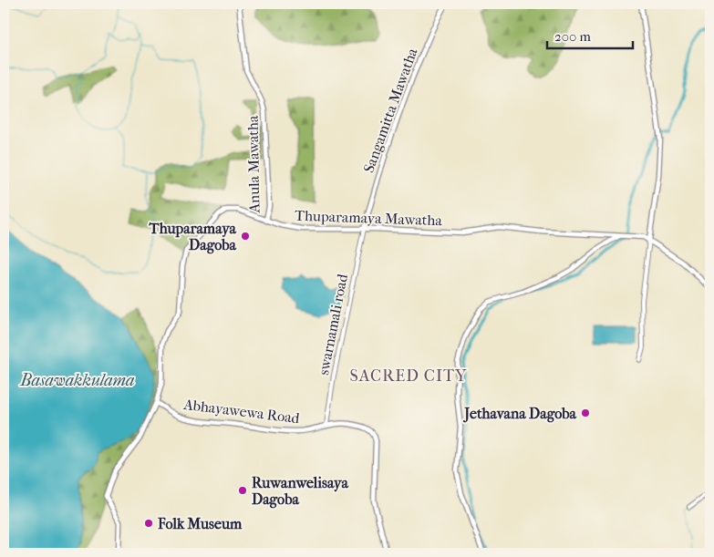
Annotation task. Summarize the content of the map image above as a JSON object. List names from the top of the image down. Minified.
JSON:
{"streets":{"main road":["Sangamitta Mawatha","Anula Mawatha","Thuparamaya Mawatha","Abhayawewa Road"],"street":["swarnamali road"]},"crossings":[["Sangamitta Mawatha","Thuparamaya Mawatha"],["Sangamitta Mawatha","swarnamali road"],["Anula Mawatha","Thuparamaya Mawatha"],["Thuparamaya Mawatha","swarnamali road"],["Thuparamaya Mawatha","Abhayawewa Road"],["swarnamali road","Abhayawewa Road"]],"districts":["SACRED CITY"],"water":["Basawakkulama"],"places":["Thuparamaya Dagoba","Jethavana Dagoba","Ruwanwelisaya Dagoba","Folk Museum"],"scale_bar":"200 m"}
